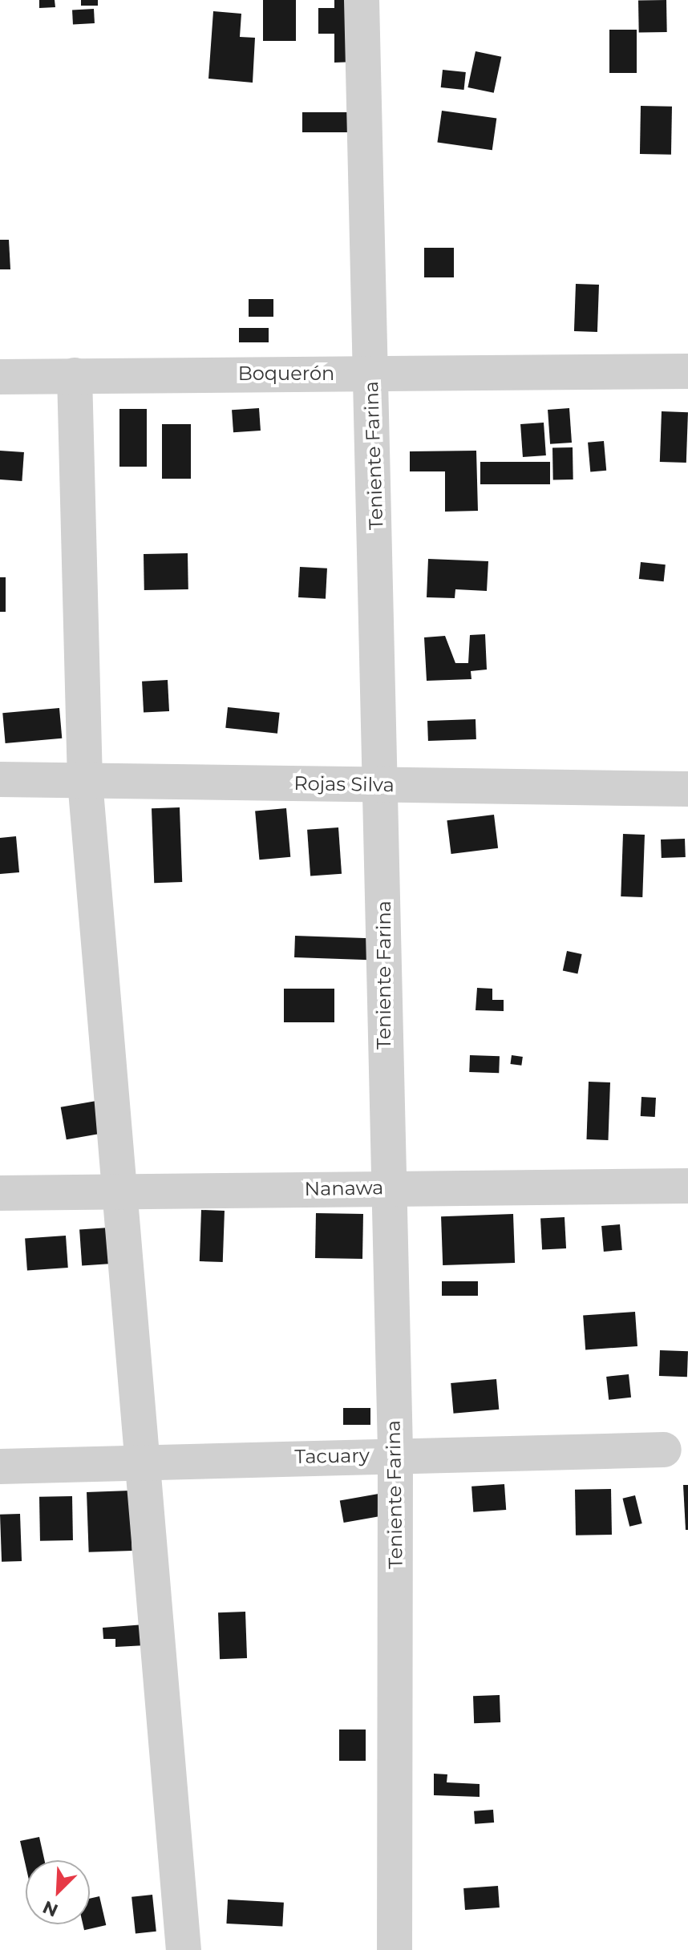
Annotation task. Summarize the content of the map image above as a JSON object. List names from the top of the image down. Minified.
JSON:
{"streets":{"street":["Boquerón","Teniente Farina","Rojas Silva","Nanawa","Tacuary"]},"crossings":[["Boquerón","Teniente Farina"],["Teniente Farina","Rojas Silva"],["Teniente Farina","Nanawa"],["Teniente Farina","Tacuary"]],"north":"bottom left"}
